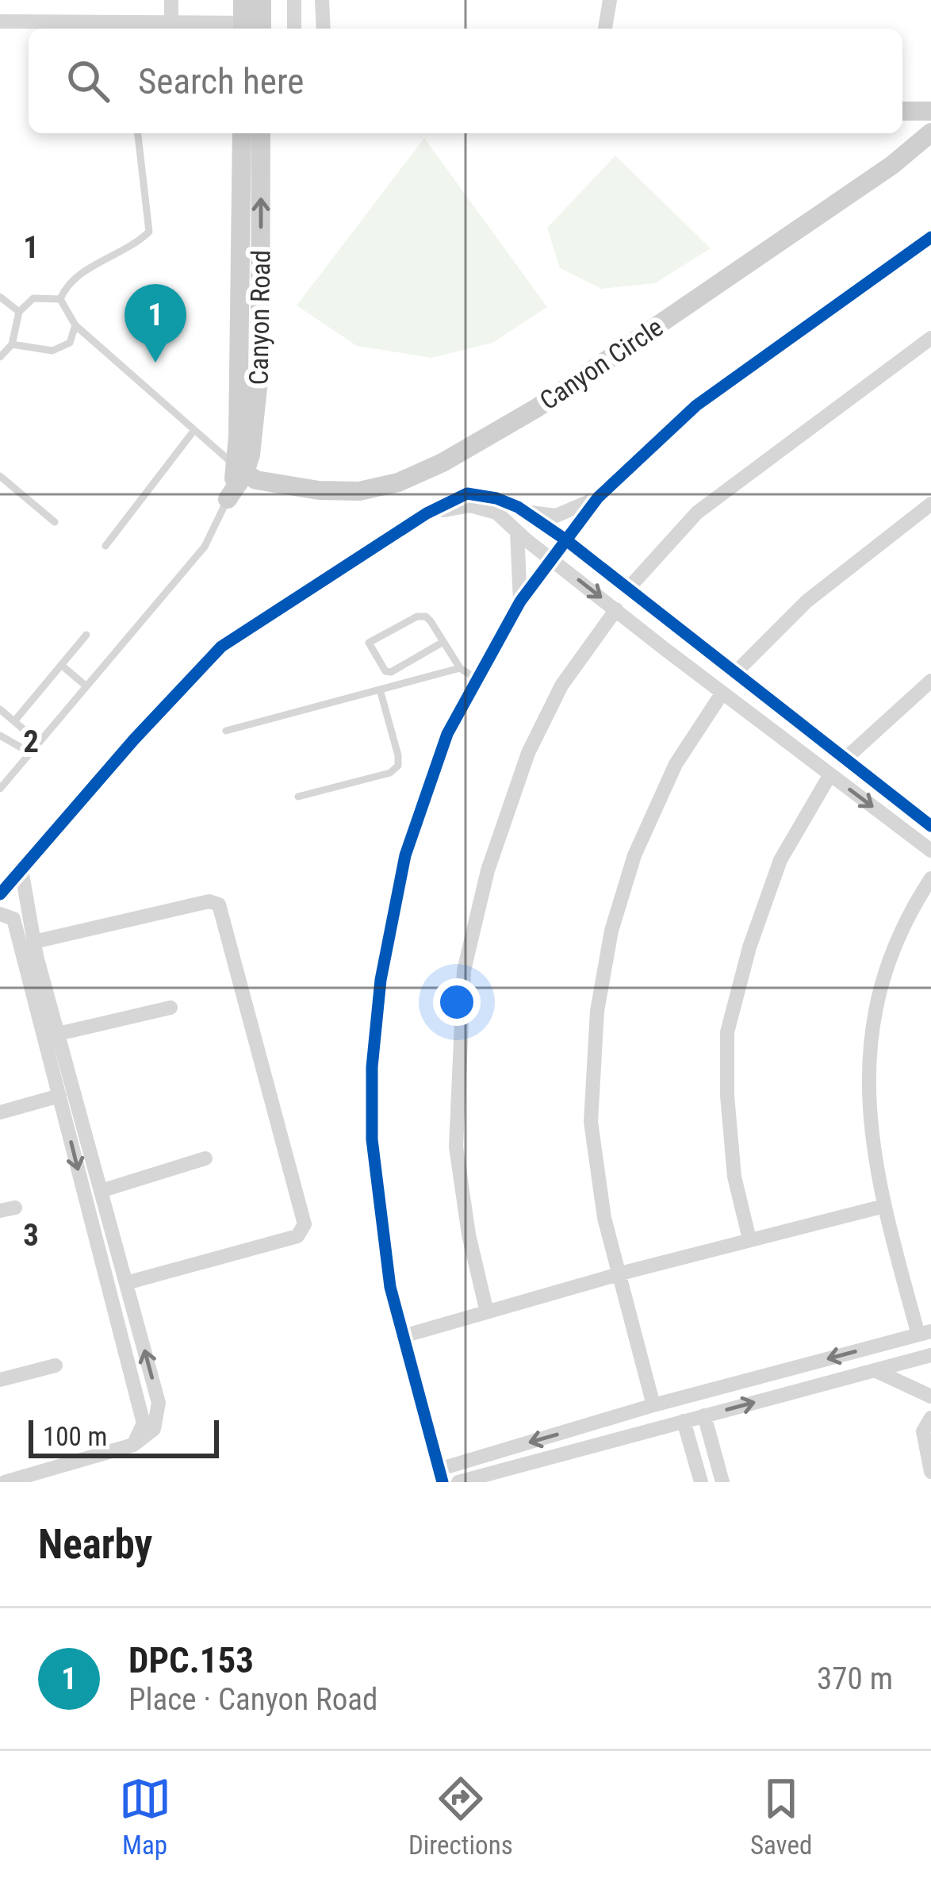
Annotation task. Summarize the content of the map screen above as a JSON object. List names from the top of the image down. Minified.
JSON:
{"streets":{"main road":["Canyon Road","Canyon Circle"]},"crossings":[["Canyon Road","Canyon Circle"]],"scale_bar":"100 m","page":{"search":"Search here","pins":"1","scale":"100 m","heading":"Nearby","list":[{"mark":"1","name":"DPC.153","note":"Place · Canyon Road","value":"370 m"}],"nav":["Map","Directions","Saved"]},"grid":{"rows":["1","2","3"]}}
